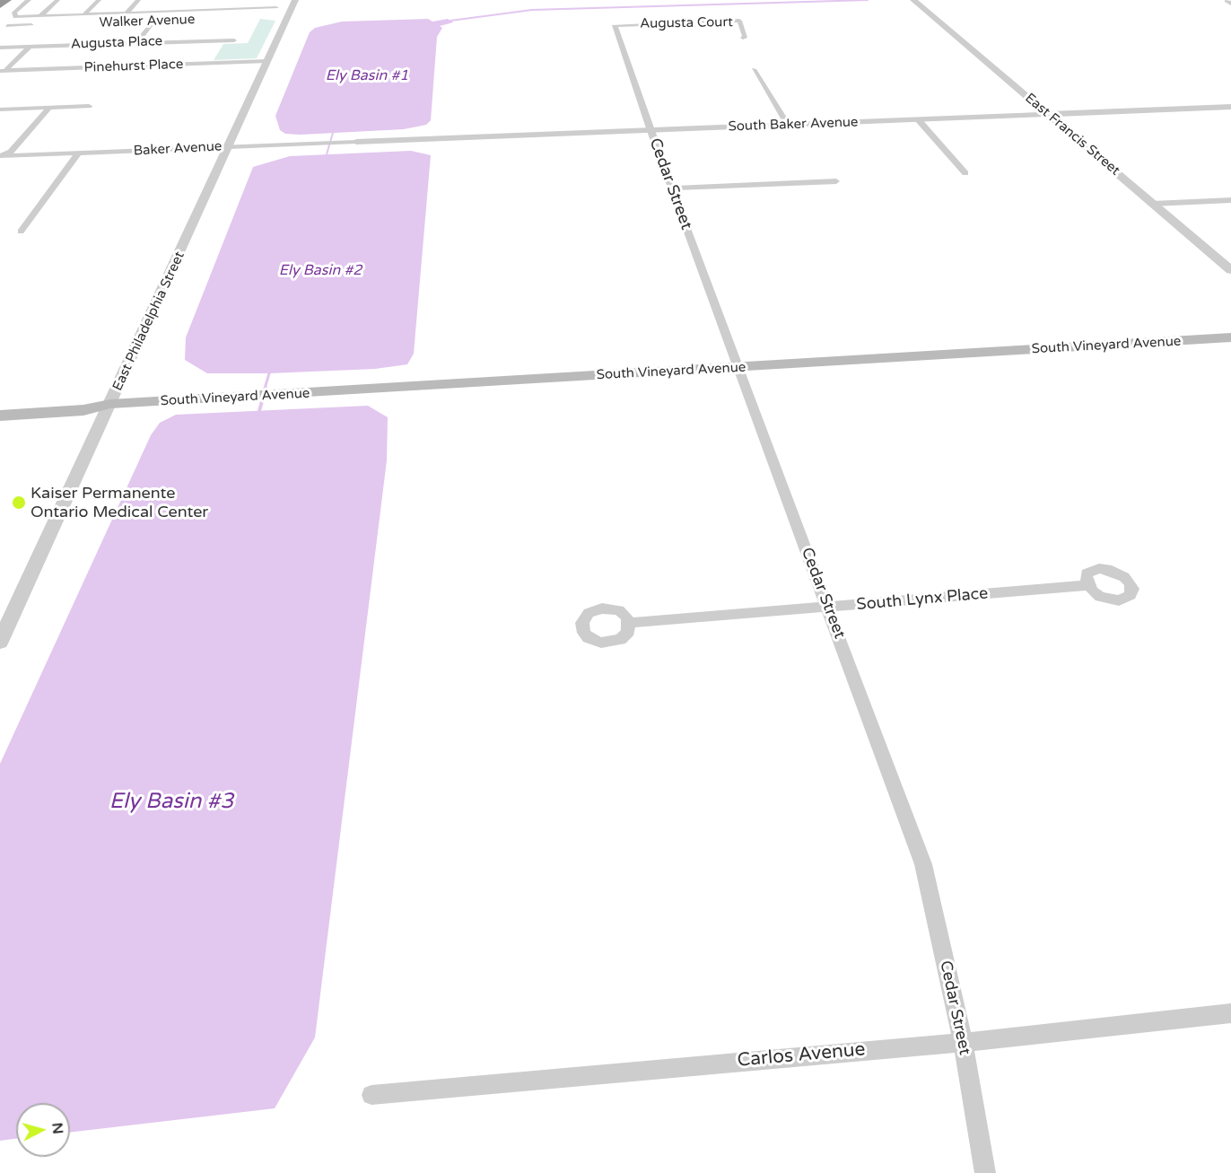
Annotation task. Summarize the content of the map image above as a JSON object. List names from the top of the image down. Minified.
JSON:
{"streets":{"main road":["South Vineyard Avenue"],"street":["Walker Avenue","Augusta Court","Augusta Place","Pinehurst Place","South Baker Avenue","East Francis Street","Baker Avenue","Cedar Street","East Philadelphia Street","South Lynx Place","Carlos Avenue"]},"crossings":[["Augusta Court","Cedar Street"],["Pinehurst Place","East Philadelphia Street"],["South Baker Avenue","East Francis Street"],["South Baker Avenue","Baker Avenue"],["South Baker Avenue","Cedar Street"],["Baker Avenue","East Philadelphia Street"],["Cedar Street","South Vineyard Avenue"],["Cedar Street","South Lynx Place"],["Cedar Street","Carlos Avenue"],["East Philadelphia Street","South Vineyard Avenue"]],"water":["Ely Basin #1","Ely Basin #2","Ely Basin #3"],"places":["Kaiser Permanente Ontario Medical Center"],"north":"right"}
